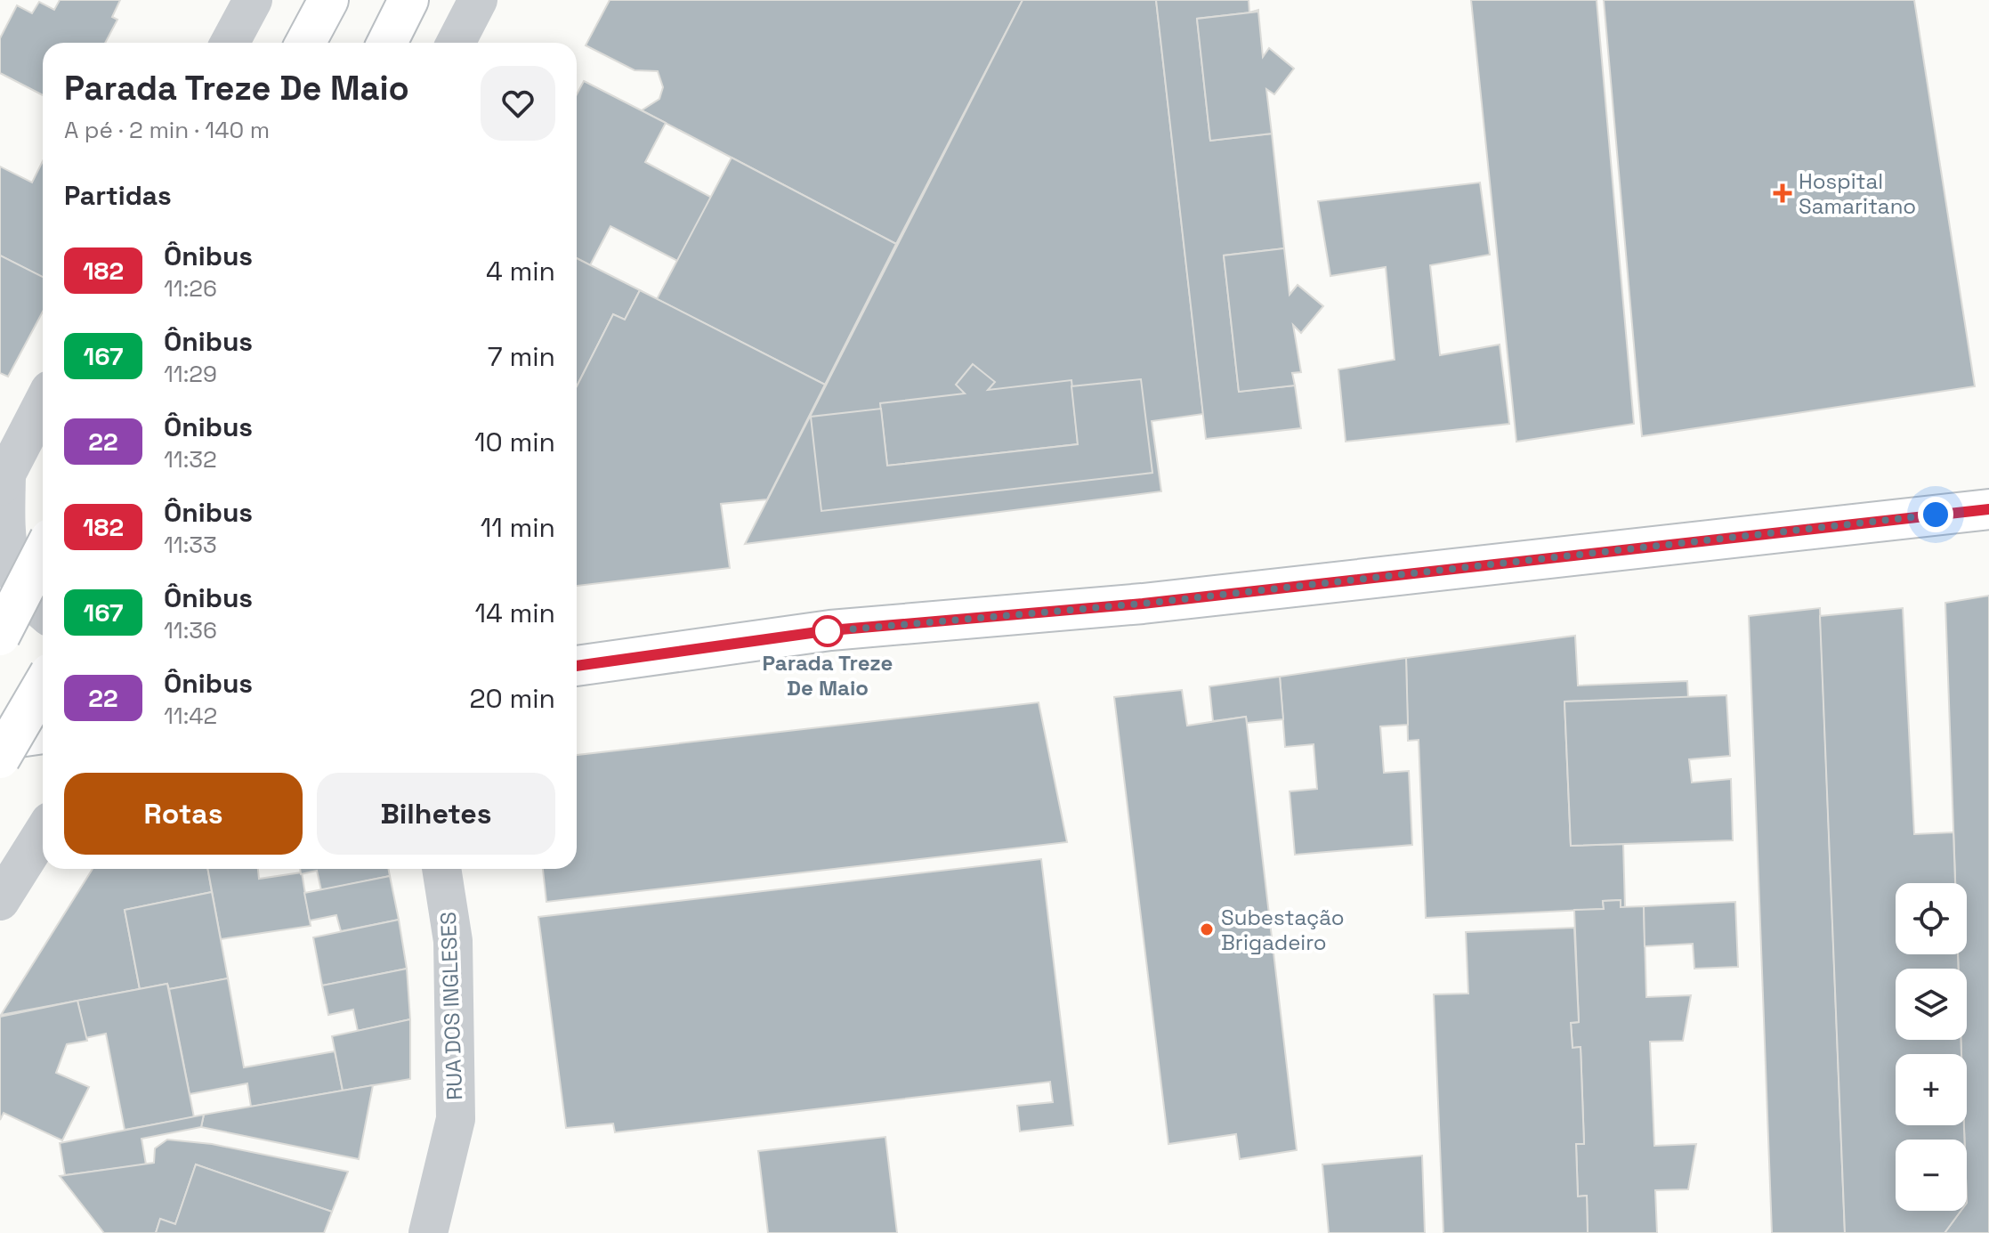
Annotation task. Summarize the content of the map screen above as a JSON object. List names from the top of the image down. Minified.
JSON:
{"streets":{"street":["RUA DOS INGLESES"]},"places":{"health":["Hospital Samaritano"],"other":["Parada Treze De Maio","Subestação Brigadeiro"]},"lines":["bus line 182"],"page":{"heading":[["Parada Treze De Maio","A pé · 2 min · 140 m"],"Partidas"],"list":[{"mark":"182","name":"Ônibus","note":"11:26","value":"4 min"},{"mark":"167","name":"Ônibus","note":"11:29","value":"7 min"},{"mark":"22","name":"Ônibus","note":"11:32","value":"10 min"},{"mark":"182","name":"Ônibus","note":"11:33","value":"11 min"},{"mark":"167","name":"Ônibus","note":"11:36","value":"14 min"},{"mark":"22","name":"Ônibus","note":"11:42","value":"20 min"}],"buttons":["Rotas","Bilhetes"],"map_buttons":["+","−"]}}
